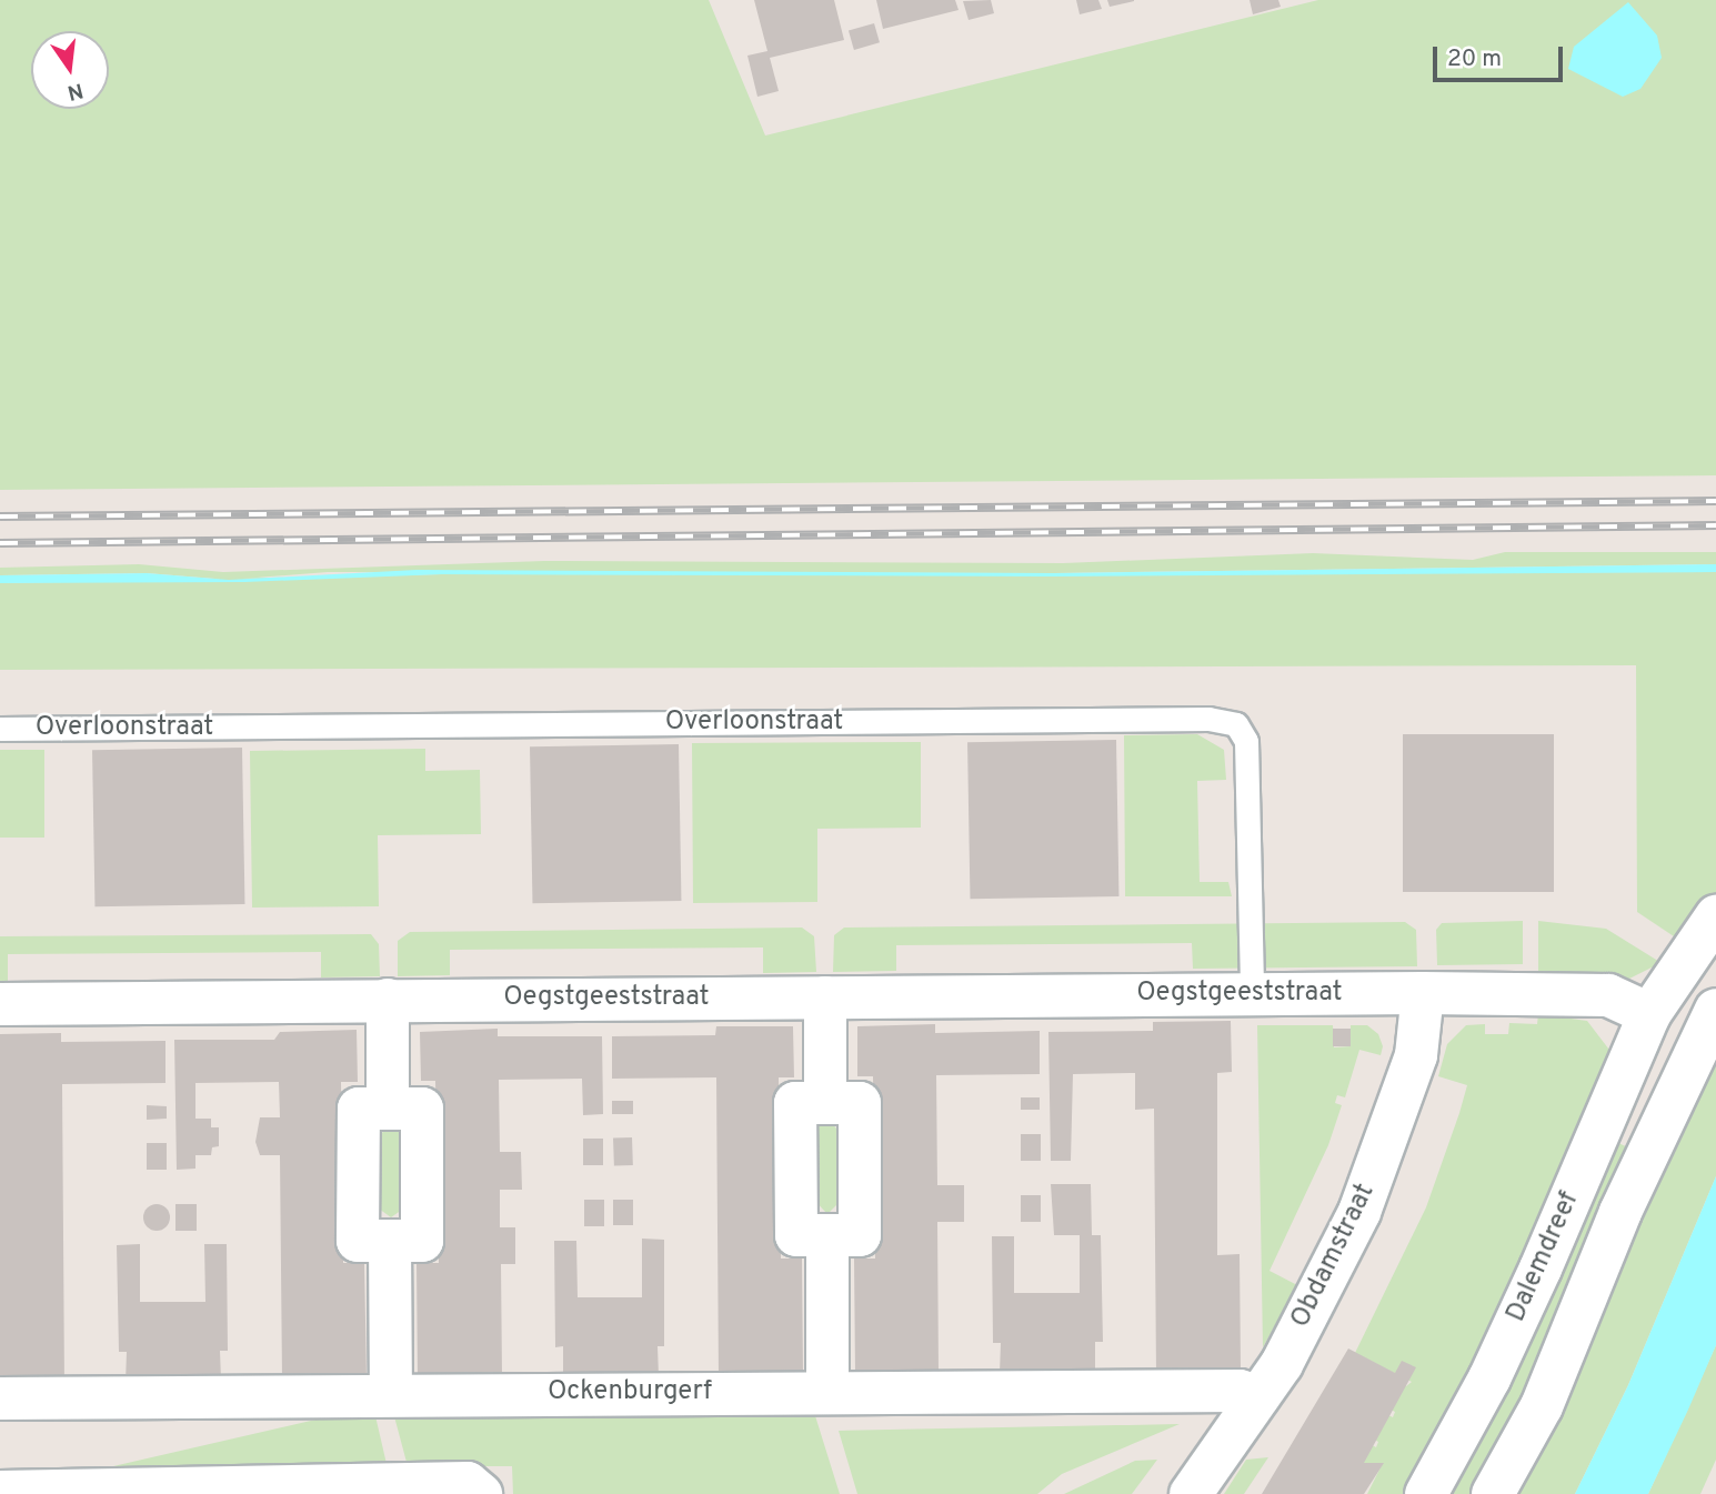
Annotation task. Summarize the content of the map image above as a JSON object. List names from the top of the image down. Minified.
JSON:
{"streets":{"street":["Oegstgeeststraat","Obdamstraat","Dalemdreef","Ockenburgerf"],"lane":["Overloonstraat"]},"crossings":[["Overloonstraat","Oegstgeeststraat"],["Oegstgeeststraat","Obdamstraat"],["Oegstgeeststraat","Dalemdreef"],["Obdamstraat","Ockenburgerf"]],"scale_bar":"20 m","north":"bottom"}
